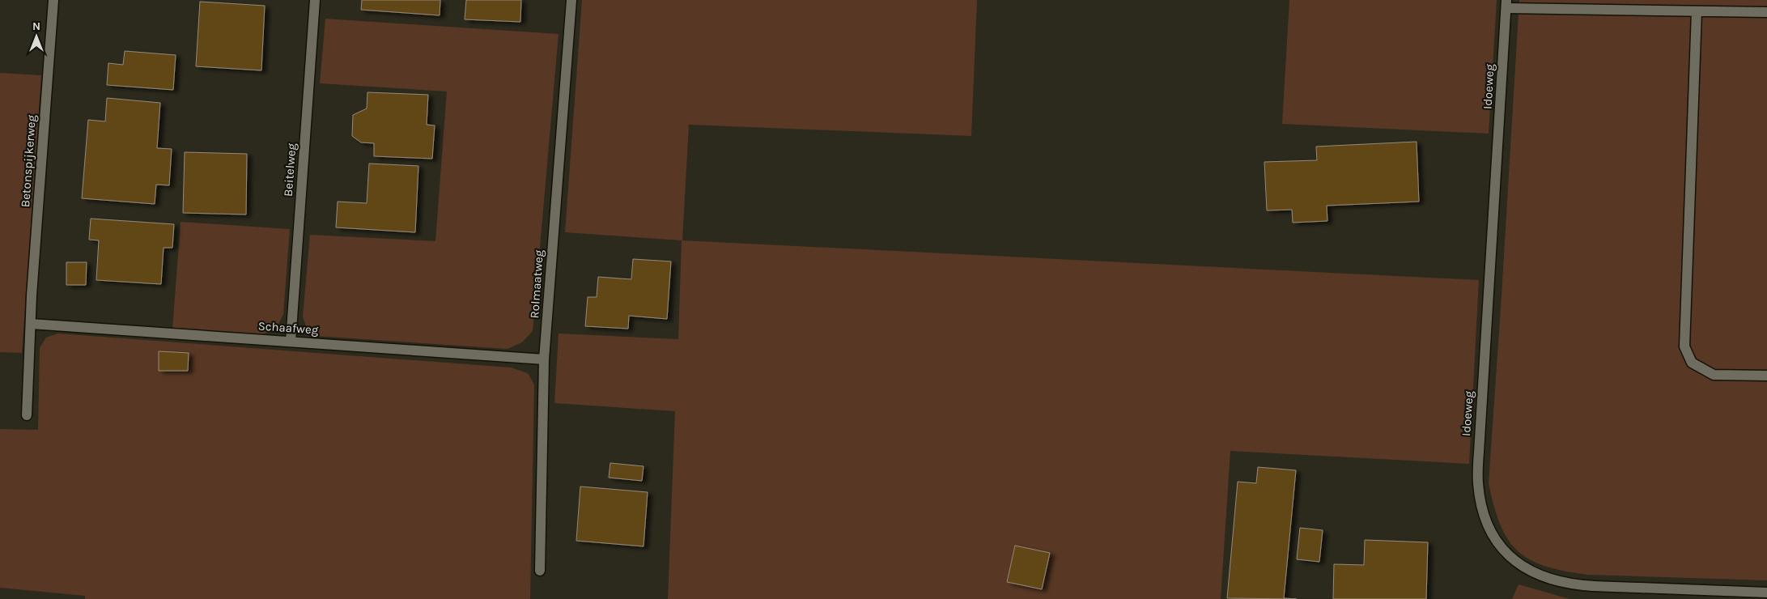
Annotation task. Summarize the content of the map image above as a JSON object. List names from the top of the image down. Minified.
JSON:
{"streets":{"street":["Idoeweg","Betonspijkerweg","Beitelweg","Rolmaatweg","Schaafweg"]},"crossings":[["Betonspijkerweg","Schaafweg"],["Beitelweg","Schaafweg"],["Rolmaatweg","Schaafweg"]],"north":"top"}
